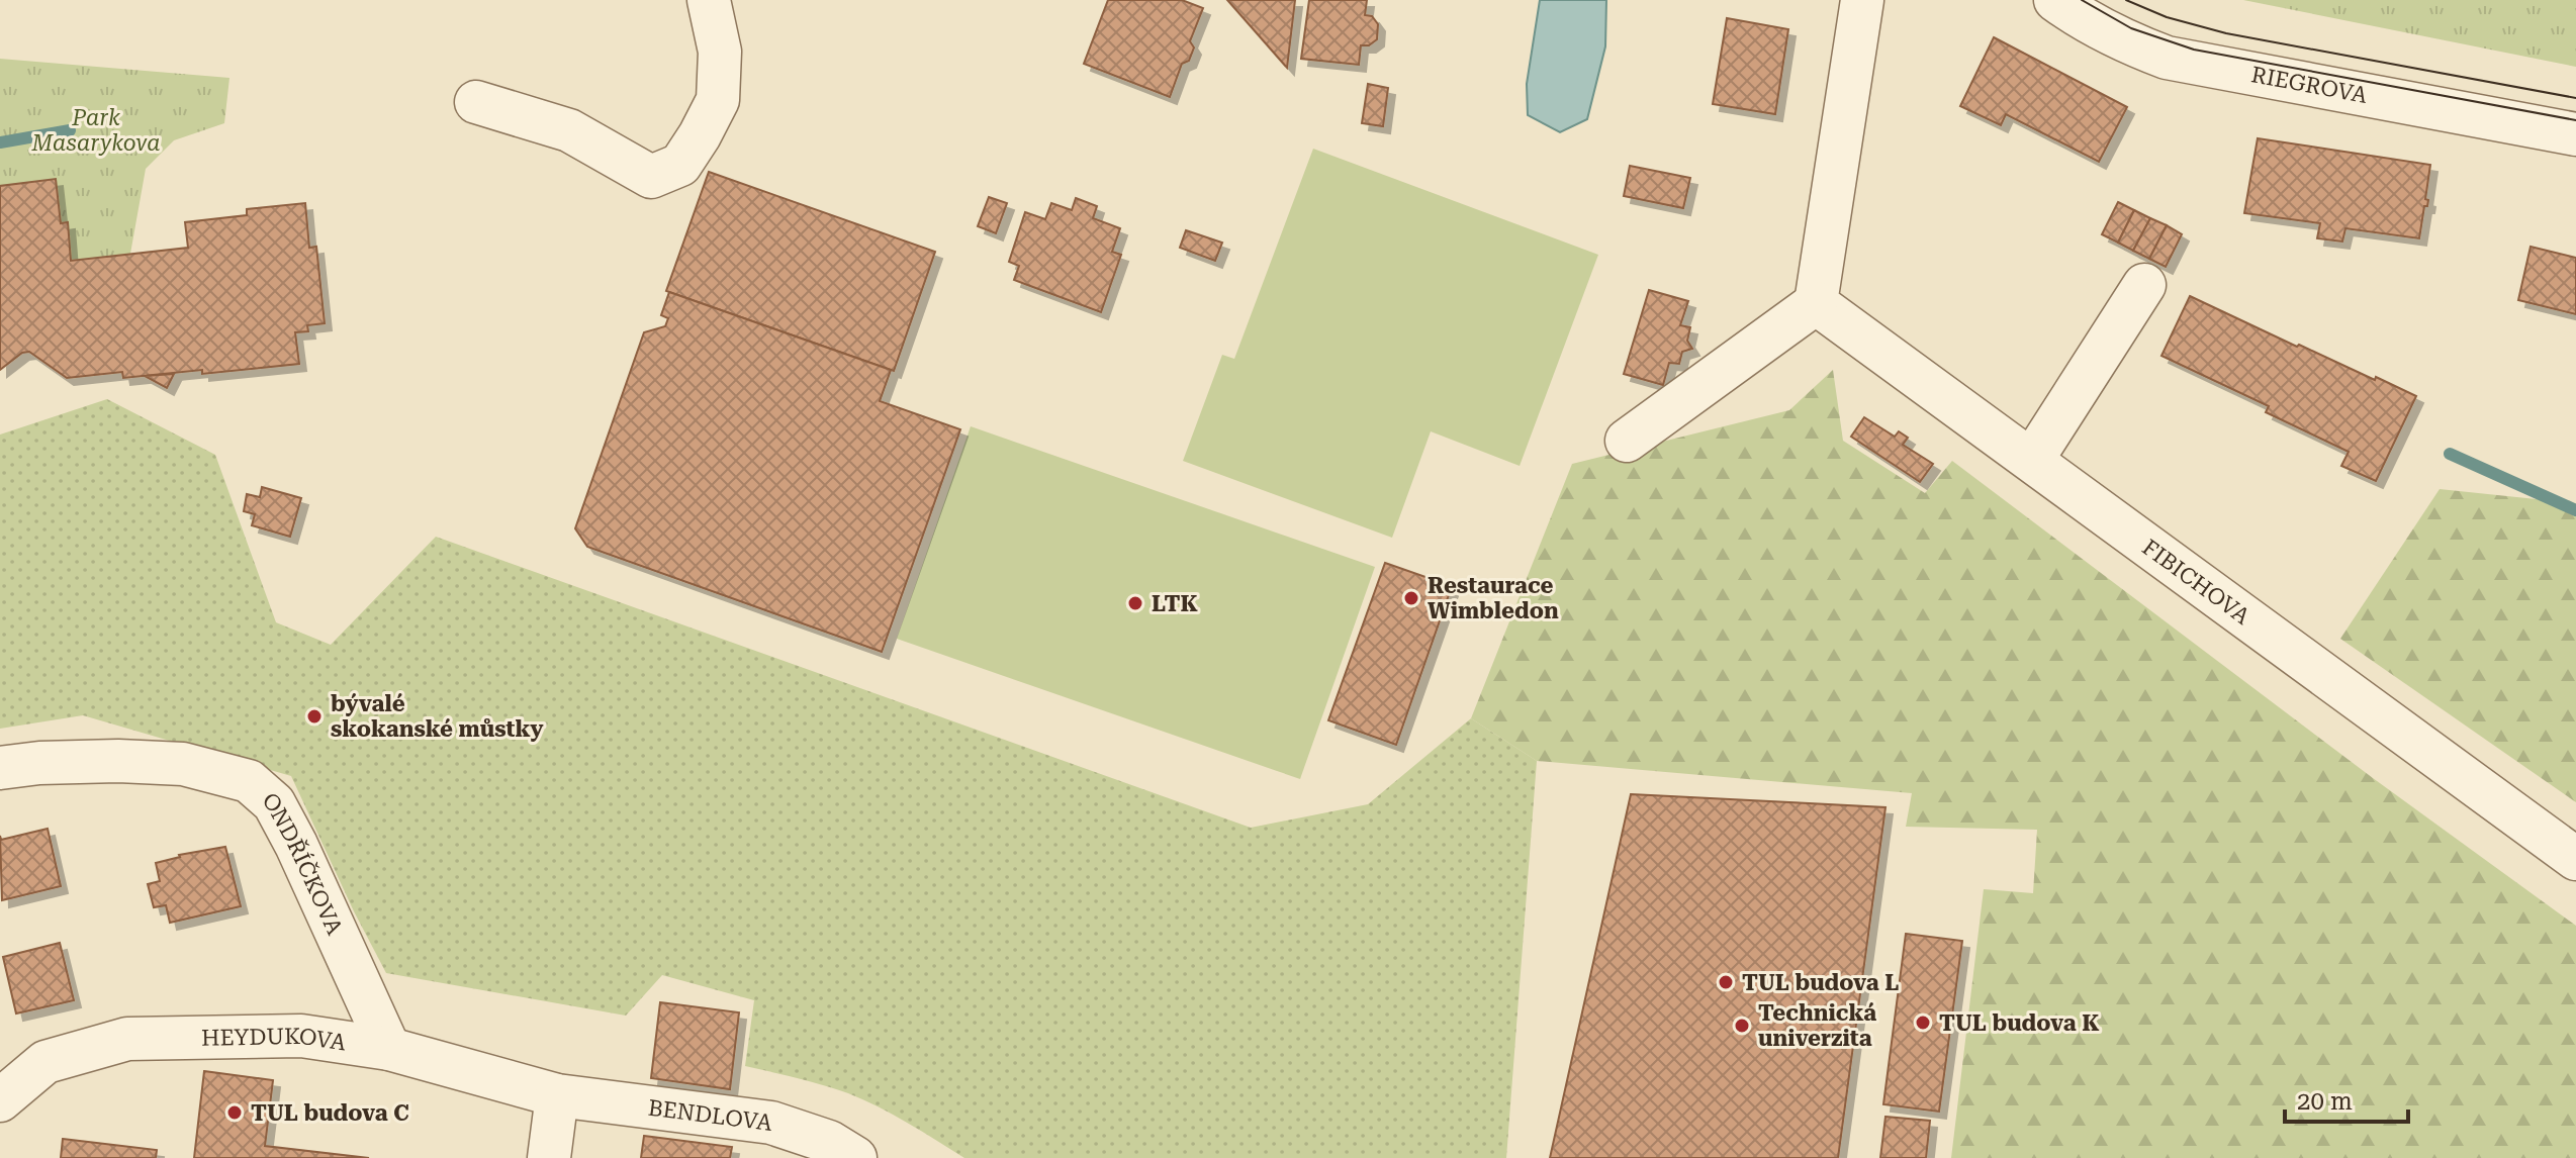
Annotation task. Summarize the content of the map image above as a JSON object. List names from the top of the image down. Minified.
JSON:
{"streets":{"street":["RIEGROVA","FIBICHOVA","ONDŘÍČKOVA","HEYDUKOVA","BENDLOVA"]},"crossings":[["ONDŘÍČKOVA","HEYDUKOVA"],["HEYDUKOVA","BENDLOVA"]],"parks":["Park Masarykova"],"places":["Restaurace Wimbledon","LTK","bývalé skokanské můstky","TUL budova L","TUL budova K","Technická univerzita","TUL budova C"],"scale_bar":"20 m"}
